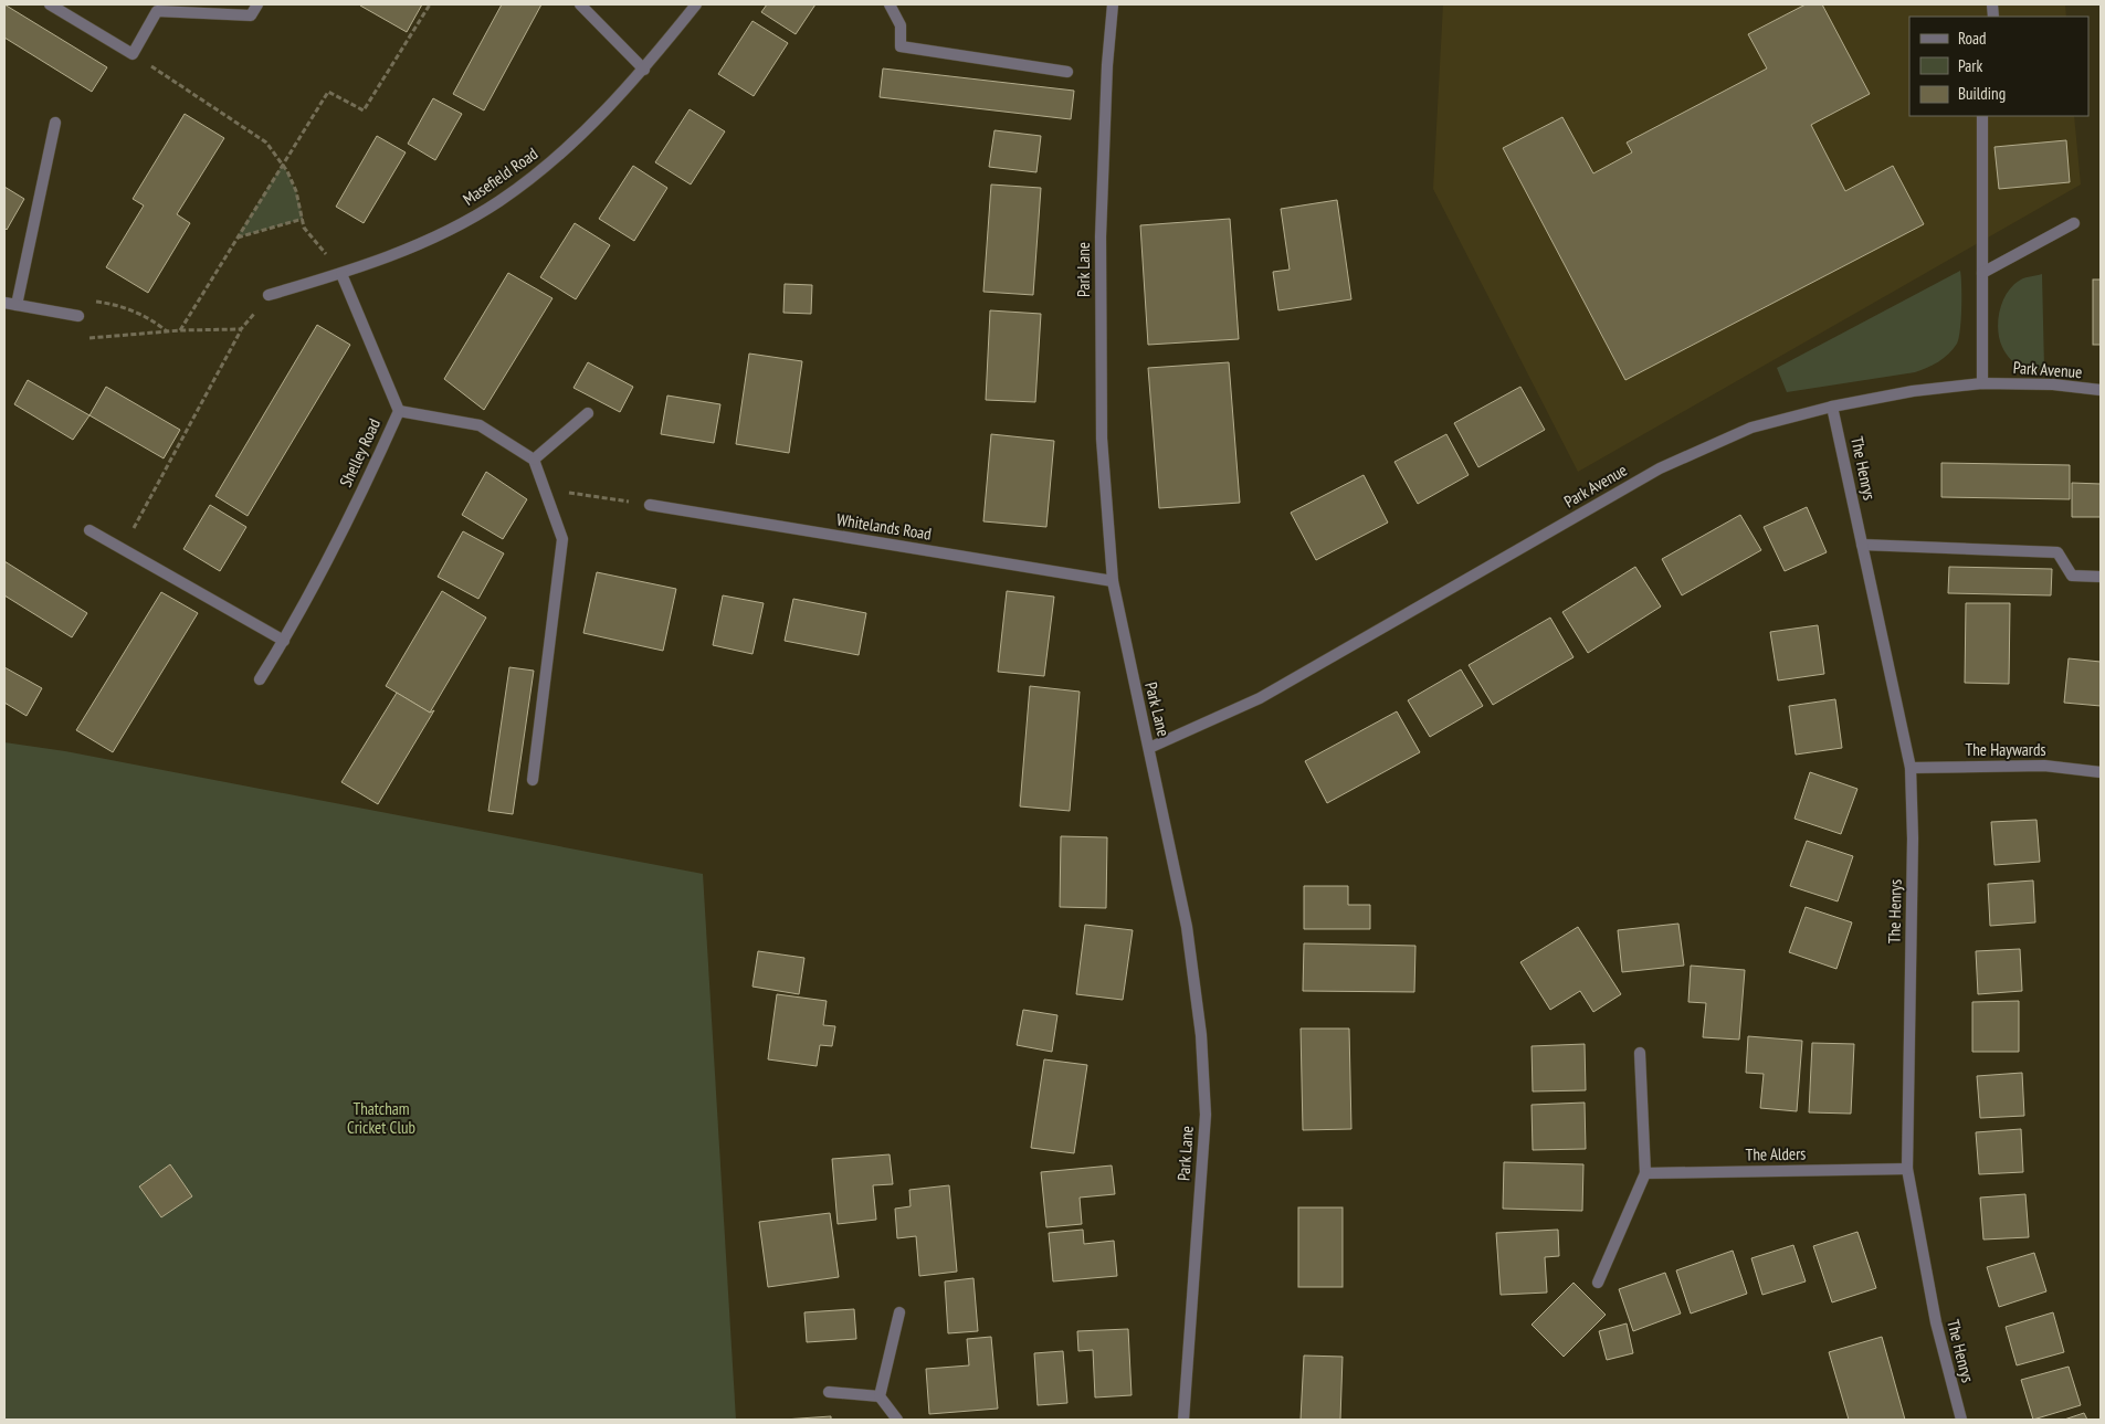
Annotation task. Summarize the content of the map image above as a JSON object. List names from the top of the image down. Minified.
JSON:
{"streets":{"street":["Masefield Road","Park Lane","Park Avenue","Shelley Road","The Henrys","Whitelands Road","The Haywards","The Alders"]},"crossings":[["Masefield Road","Shelley Road"],["Park Lane","Park Avenue"],["Park Lane","Whitelands Road"],["Park Avenue","The Henrys"],["The Henrys","The Haywards"],["The Henrys","The Alders"]],"parks":["Thatcham Cricket Club"],"legend":["Road","Park","Building"]}
